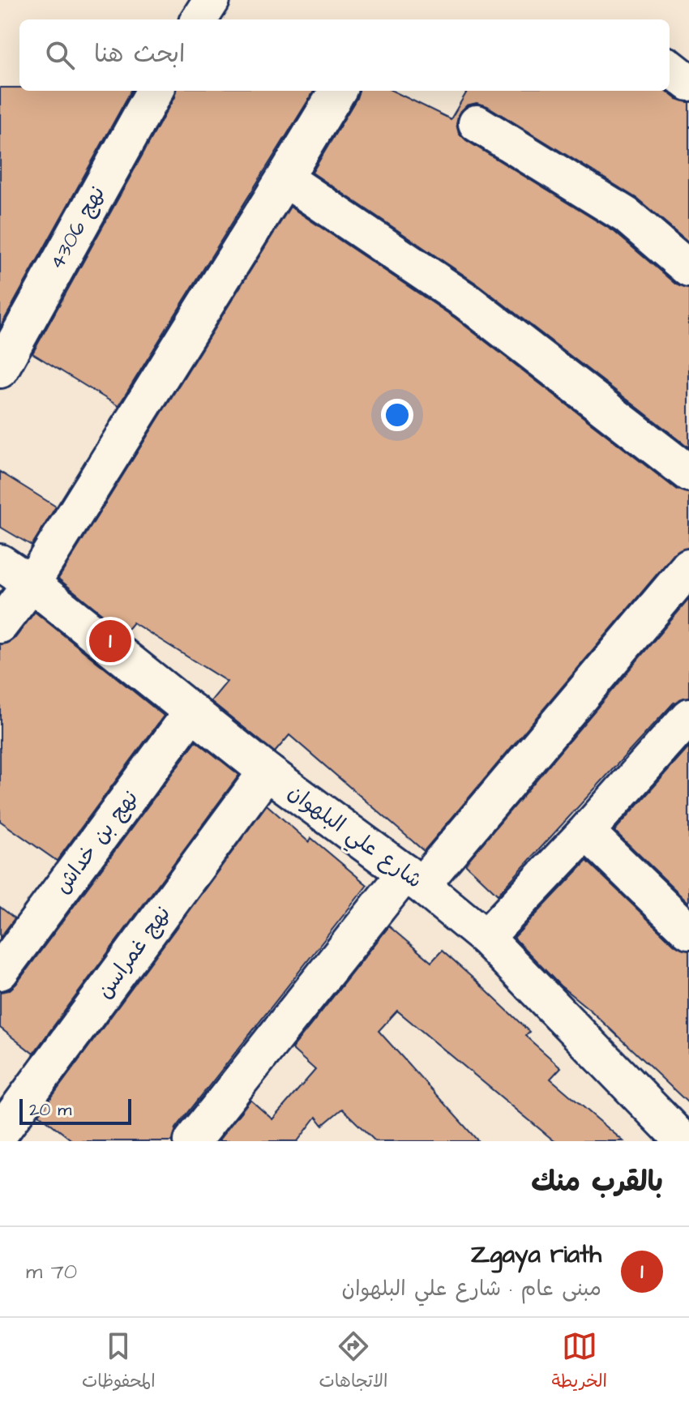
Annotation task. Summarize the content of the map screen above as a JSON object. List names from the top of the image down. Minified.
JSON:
{"streets":{"street":["نهج 4306","شارع علي البلهوان","نهج بن خداش","نهج غمراسن"]},"crossings":[["شارع علي البلهوان","نهج بن خداش"],["شارع علي البلهوان","نهج غمراسن"]],"scale_bar":"20 m","page":{"search":"ابحث هنا","pins":"1","scale":"20 m","heading":"بالقرب منك","list":[{"mark":"1","name":"Zgaya riath","note":"مبنى عام · شارع علي البلهوان","value":"70 m"}],"nav":["الخريطة","الاتجاهات","المحفوظات"]}}
